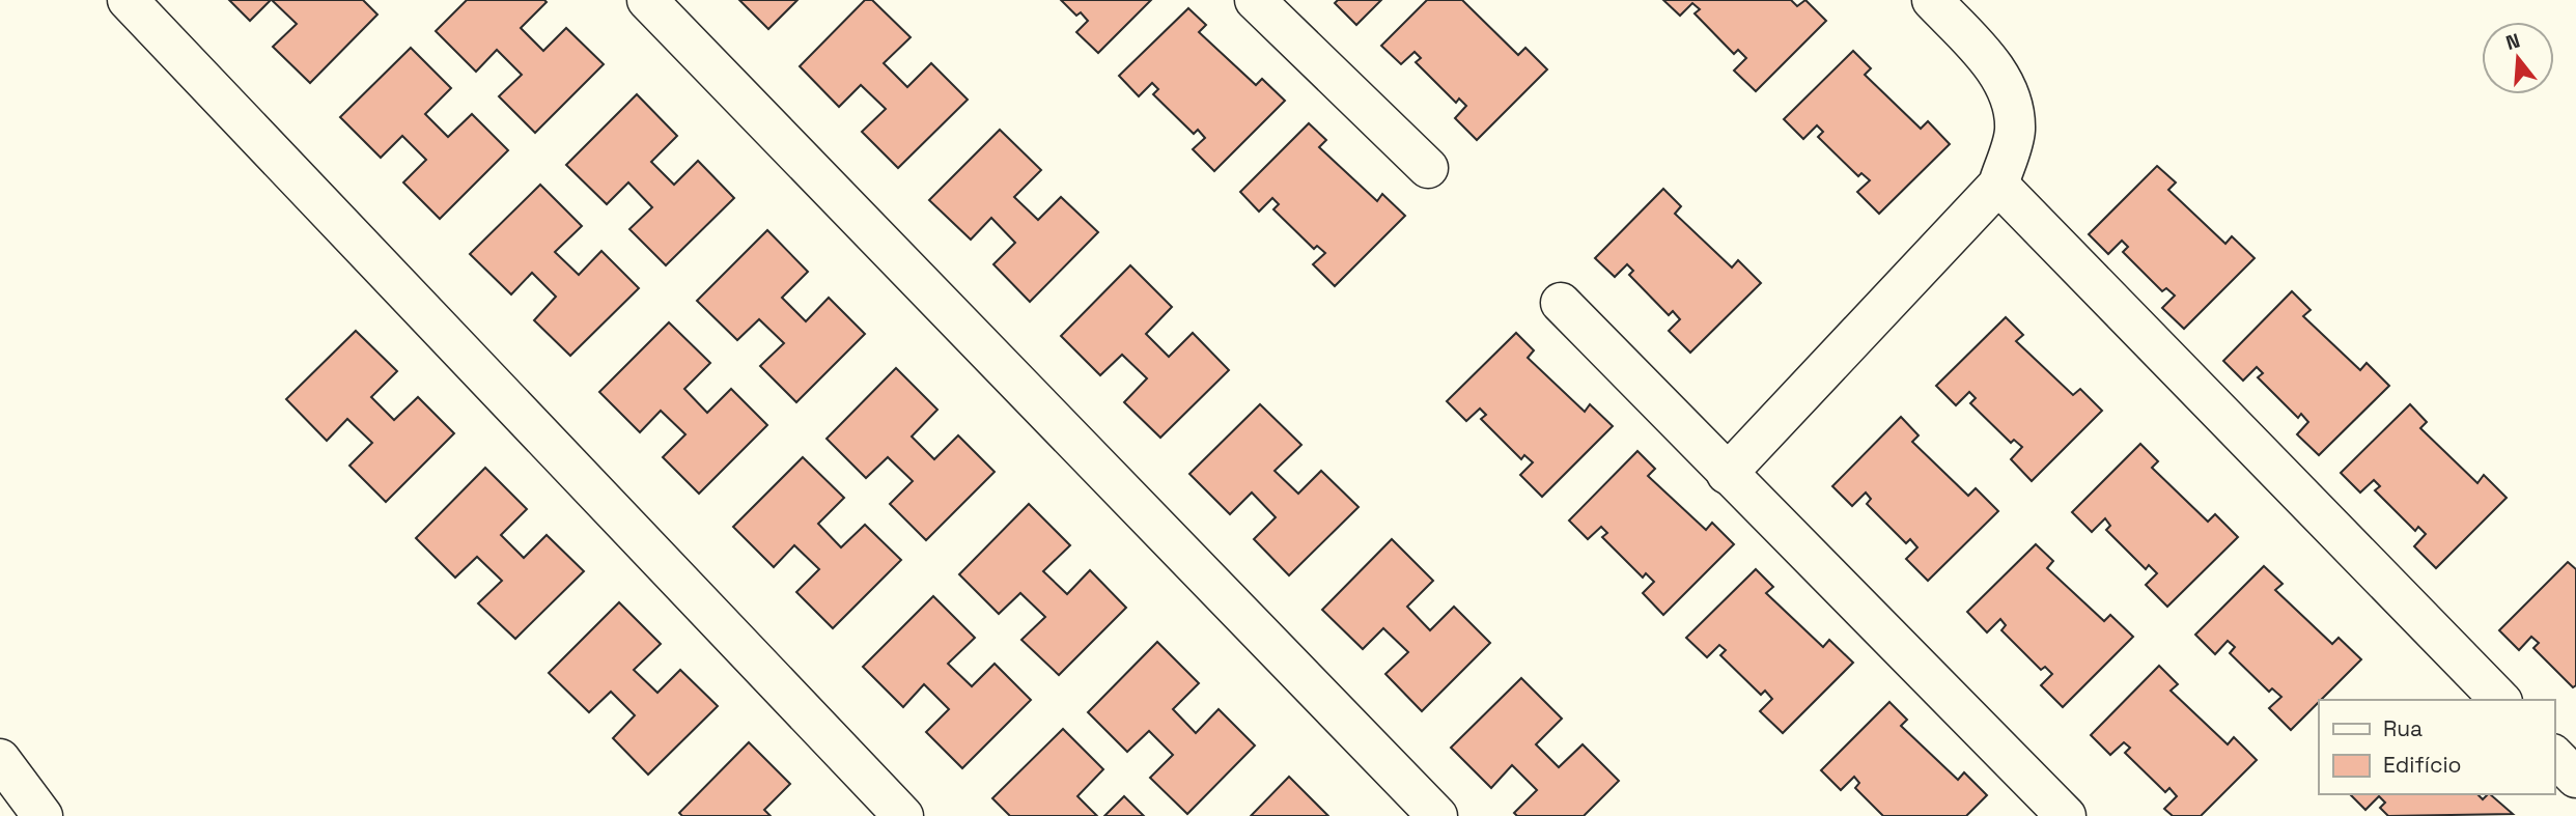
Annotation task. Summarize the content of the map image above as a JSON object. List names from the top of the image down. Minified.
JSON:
{"legend":["Rua","Edifício"],"north":"top"}
